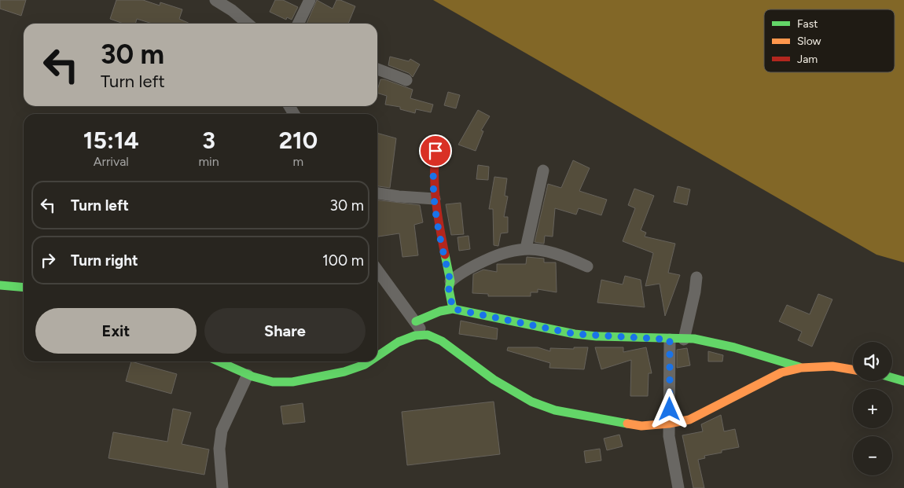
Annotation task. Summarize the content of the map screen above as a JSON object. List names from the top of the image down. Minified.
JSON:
{"legend":["Fast","Slow","Jam"],"page":{"turn":["30 m","Turn left"],"eta":["15:14","Arrival","3","min","210","m"],"list":[{"name":"Turn left","value":"30 m"},{"name":"Turn right","value":"100 m"}],"buttons":["Exit","Share"],"map_buttons":["+","−"]}}
